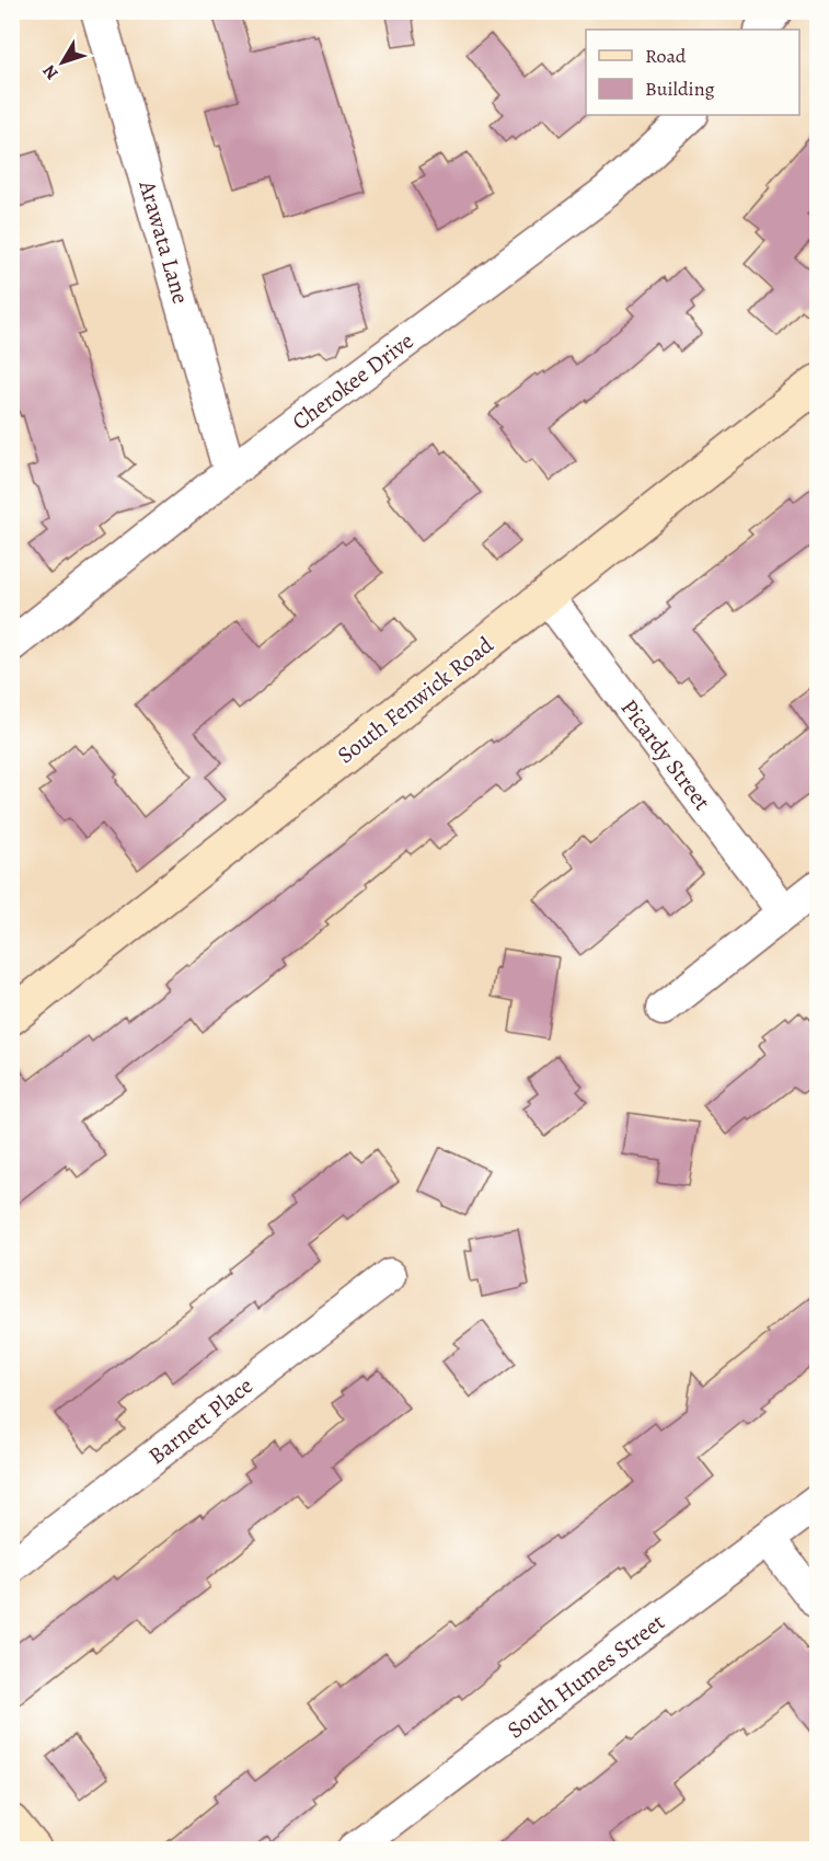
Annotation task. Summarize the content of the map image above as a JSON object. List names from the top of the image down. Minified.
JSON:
{"streets":{"street":["Arawata Lane","Cherokee Drive","South Fenwick Road","Picardy Street","Barnett Place","South Humes Street"]},"crossings":[["Arawata Lane","Cherokee Drive"],["South Fenwick Road","Picardy Street"]],"legend":["Road","Building"],"north":"bottom left"}
